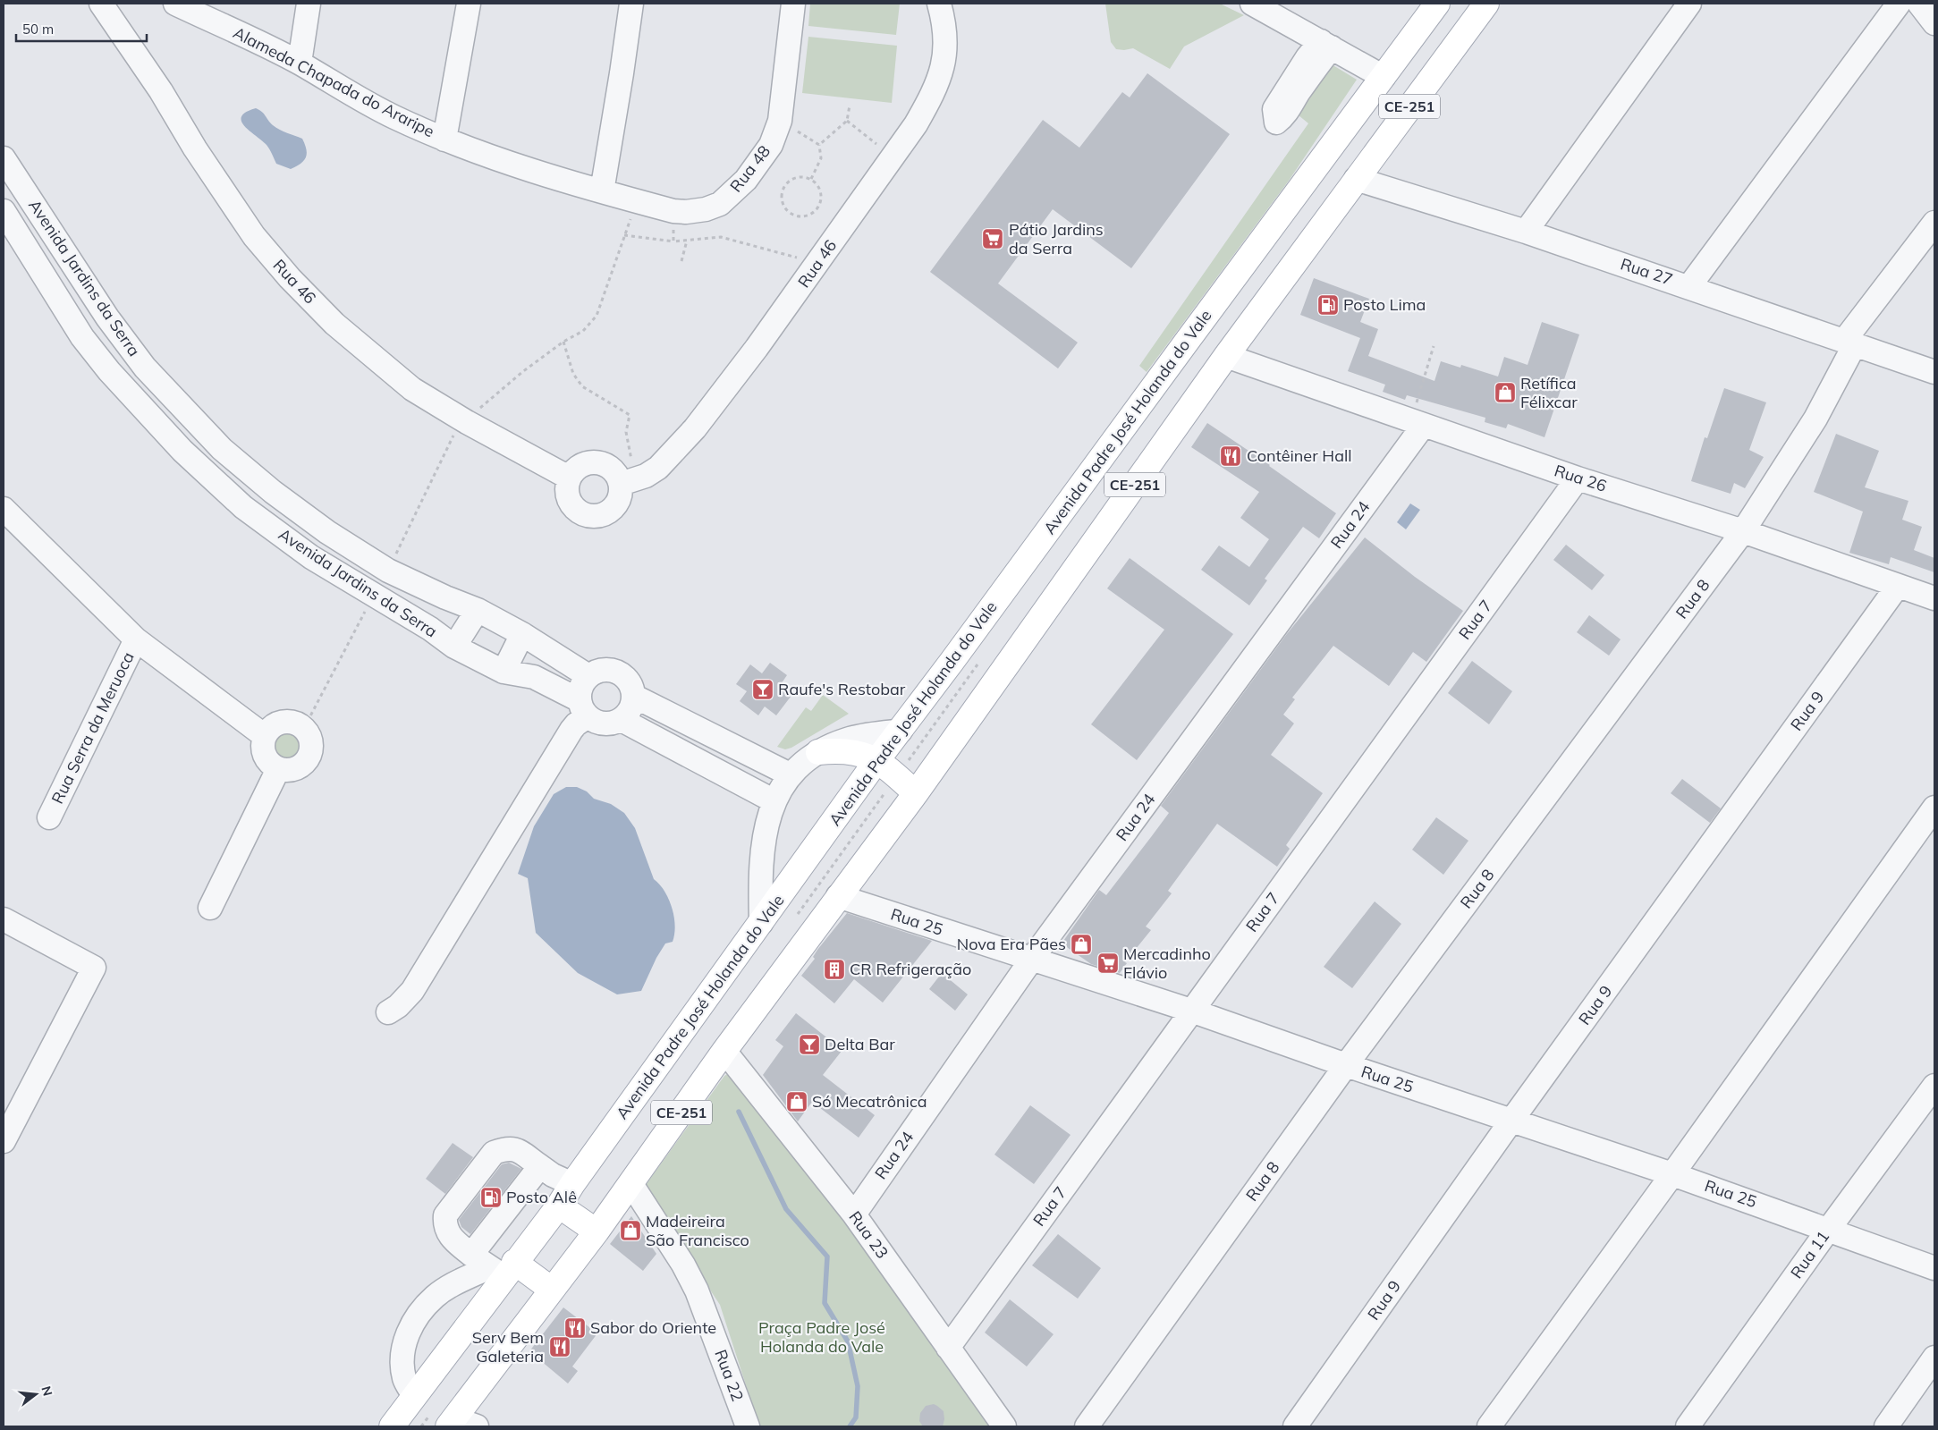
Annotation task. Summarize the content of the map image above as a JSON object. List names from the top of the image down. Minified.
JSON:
{"streets":{"main road":["CE-251","Avenida Padre José Holanda do Vale"],"street":["Alameda Chapada do Araripe","Rua 48","Rua 46","Rua 27","Avenida Jardins da Serra","Rua 26","Rua 24","Rua 8","Rua 7","Rua 9","Rua Serra da Meruoca","Rua 25","Rua 23","Rua 11","Rua 22"]},"crossings":[["Alameda Chapada do Araripe","Rua 48"],["Rua 27","Avenida Padre José Holanda do Vale"],["Rua 27","Rua 8"],["Avenida Padre José Holanda do Vale","Rua 26"],["Avenida Padre José Holanda do Vale","Rua 25"],["Avenida Padre José Holanda do Vale","Rua 23"],["Avenida Padre José Holanda do Vale","Rua 22"],["Rua 26","Rua 24"],["Rua 26","Rua 8"],["Rua 26","Rua 7"],["Rua 26","Rua 9"],["Rua 24","Rua 25"],["Rua 24","Rua 23"],["Rua 8","Rua 25"],["Rua 7","Rua 25"],["Rua 7","Rua 23"],["Rua 9","Rua 25"],["Rua 25","Rua 11"]],"parks":["Praça Padre José Holanda do Vale"],"places":{"supermarket":["Pátio Jardins da Serra","Mercadinho Flávio"],"fuel station":["Posto Lima","Posto Alê"],"shop":["Retífica Félixcar","Nova Era Pães","Só Mecatrônica","Madeireira São Francisco"],"restaurant":["Contêiner Hall","Sabor do Oriente","Serv Bem Galeteria"],"bar":["Raufe's Restobar","Delta Bar"],"building":["CR Refrigeração"]},"scale_bar":"50 m","north":"right"}
